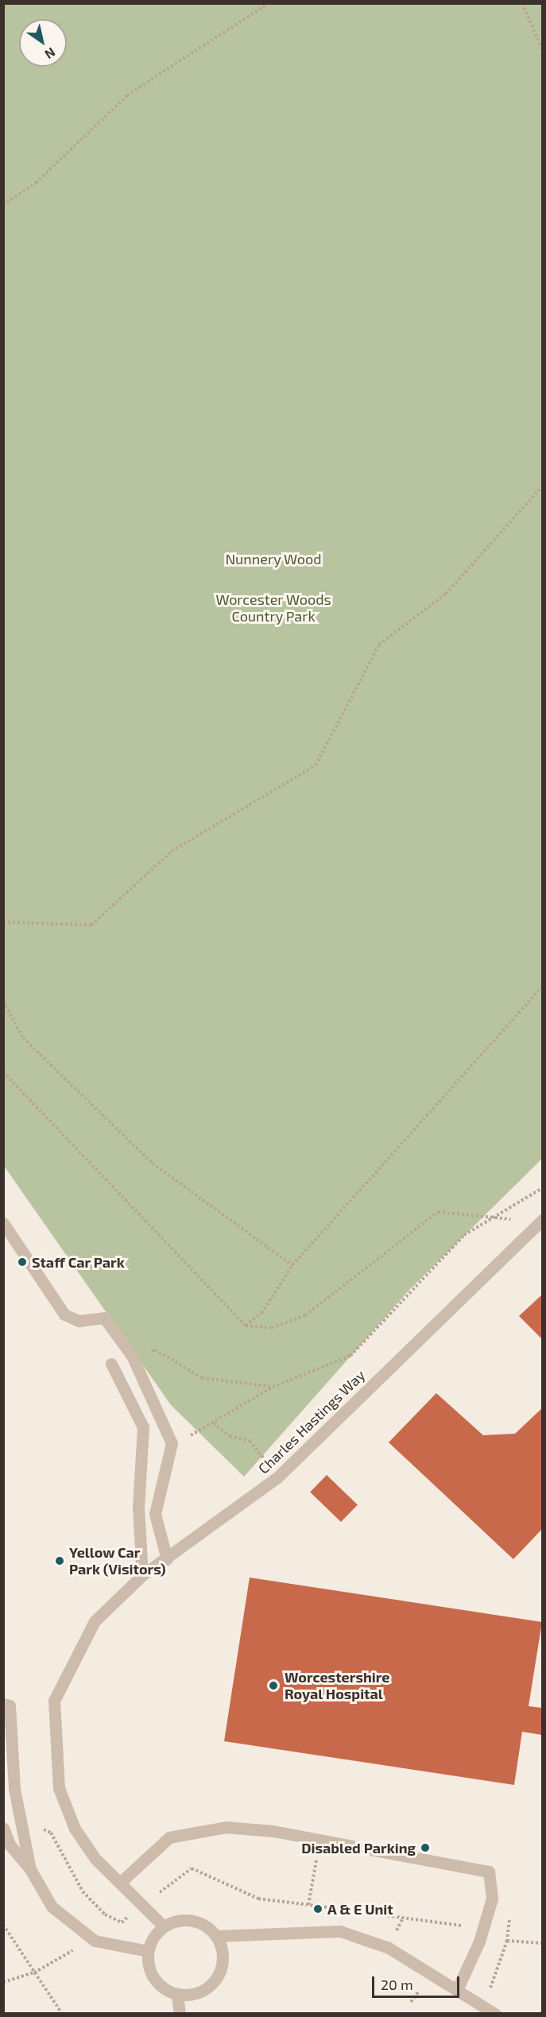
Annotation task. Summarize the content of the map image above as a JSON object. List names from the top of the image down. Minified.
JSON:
{"streets":{"lane":["Charles Hastings Way"]},"parks":["Nunnery Wood","Worcester Woods Country Park"],"places":["Staff Car Park","Yellow Car Park (Visitors)","Worcestershire Royal Hospital","Disabled Parking","A & E Unit"],"scale_bar":"20 m","north":"bottom right"}
